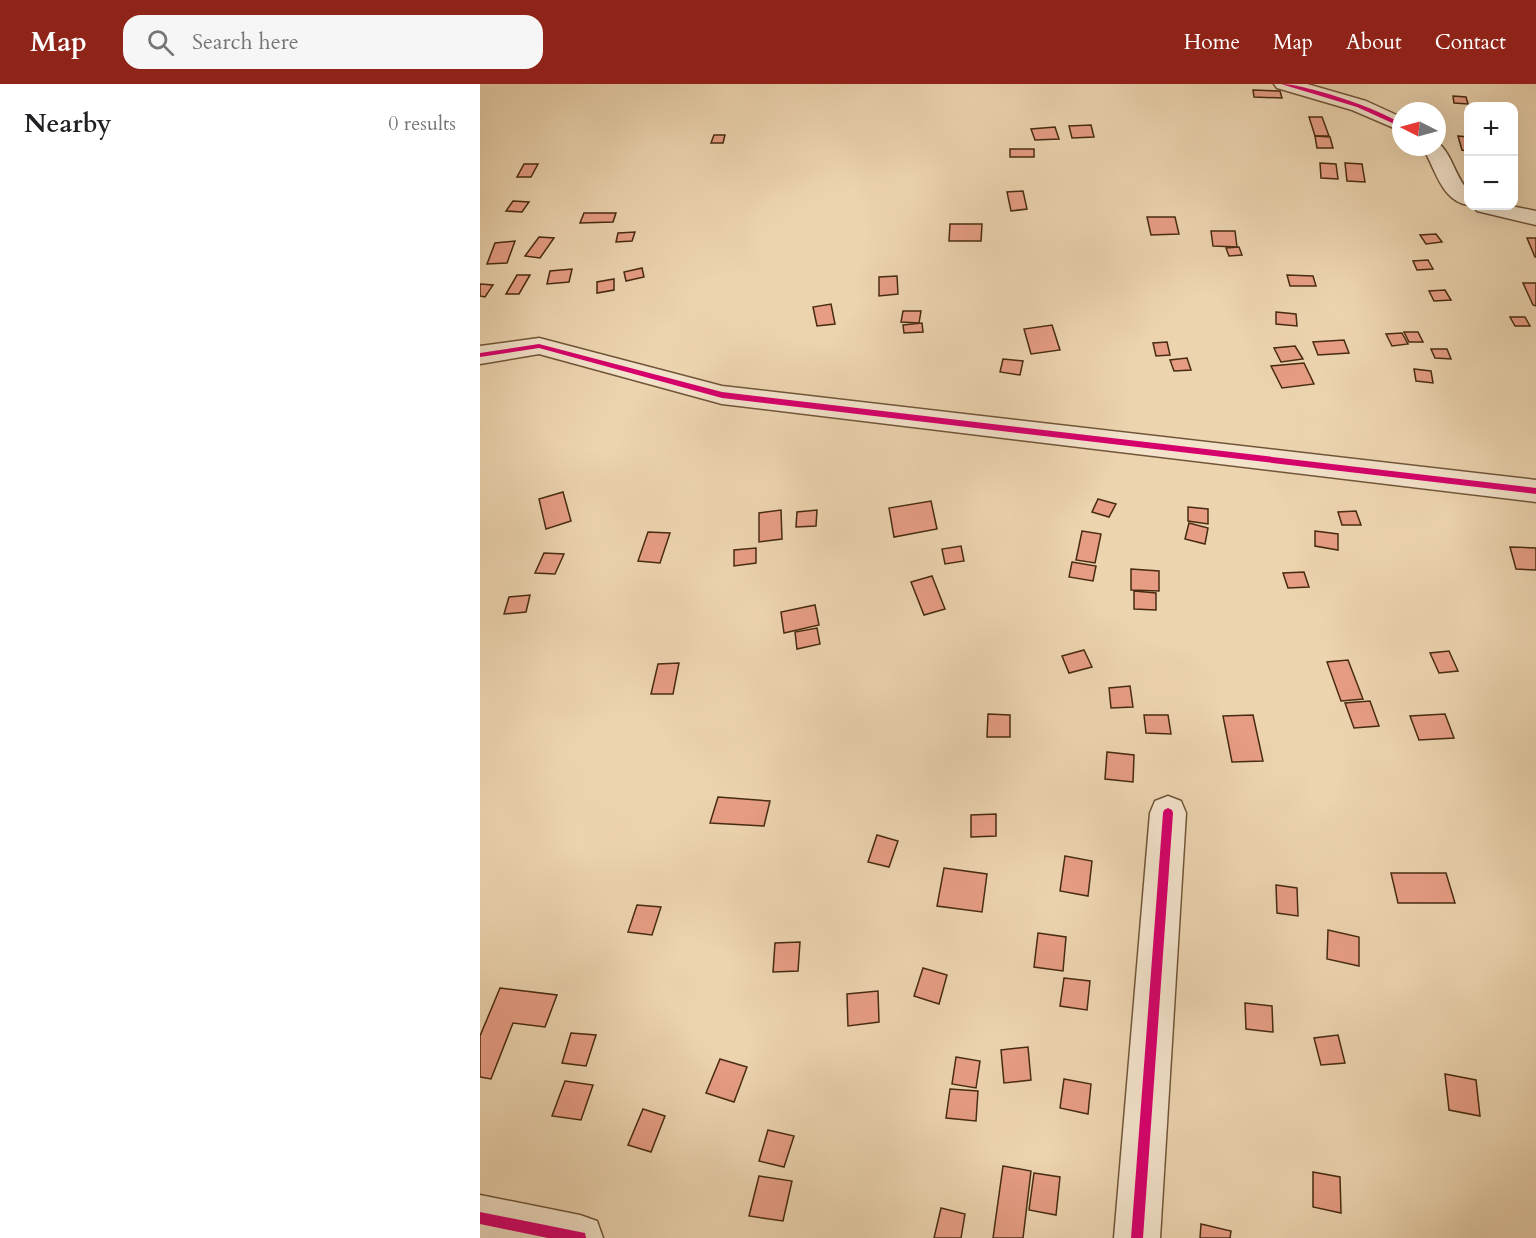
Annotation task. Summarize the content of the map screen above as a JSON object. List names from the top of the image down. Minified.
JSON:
{"north":"left","page":{"header":"Map","search":"Search here","nav":["Home","Map","About","Contact"],"heading":["Nearby","0 results"],"map_buttons":["+","−"]}}
